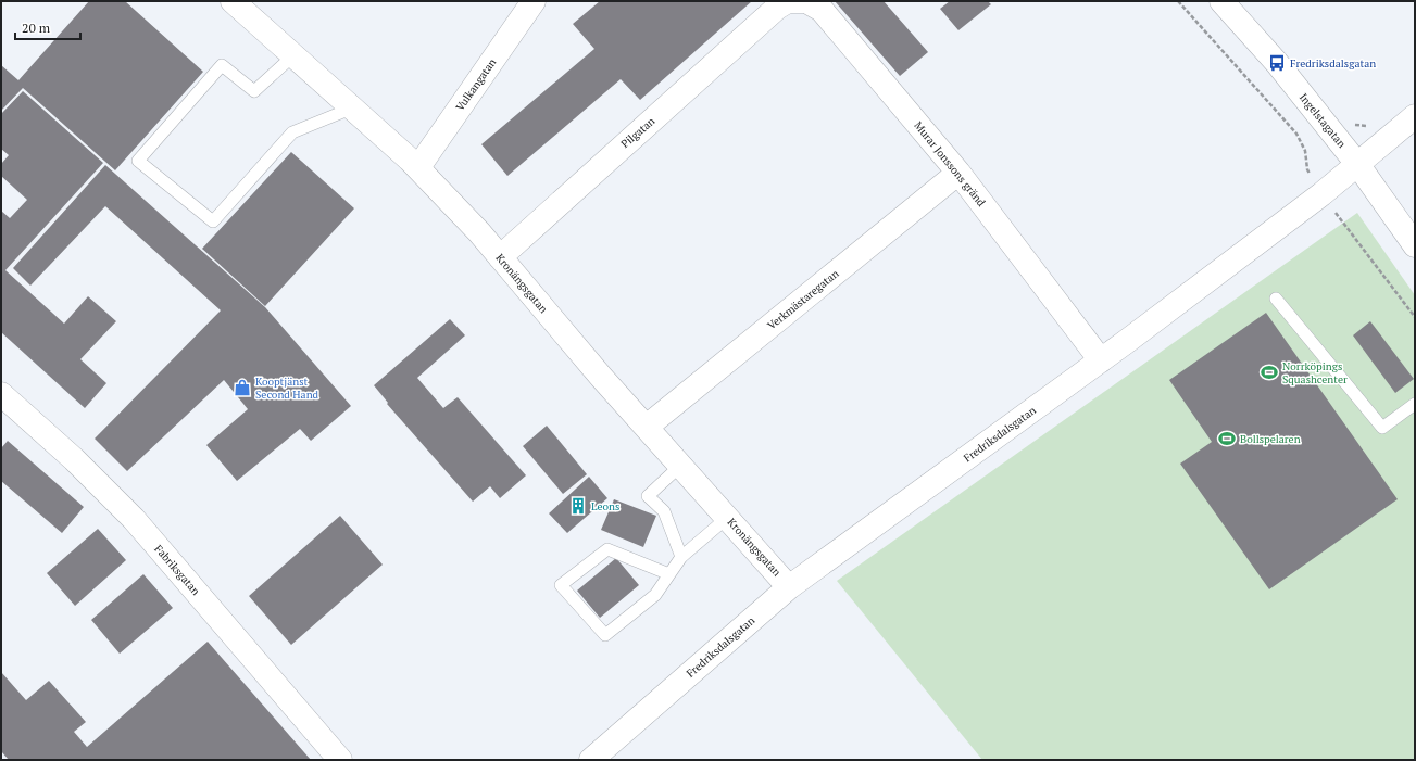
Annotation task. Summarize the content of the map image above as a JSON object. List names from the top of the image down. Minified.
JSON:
{"streets":{"street":["Vulkangatan","Ingelstagatan","Pilgatan","Murar Jonssons gränd","Kronängsgatan","Verkmästaregatan","Fredriksdalsgatan","Fabriksgatan"]},"crossings":[["Vulkangatan","Kronängsgatan"],["Ingelstagatan","Fredriksdalsgatan"],["Pilgatan","Murar Jonssons gränd"],["Pilgatan","Kronängsgatan"],["Murar Jonssons gränd","Verkmästaregatan"],["Murar Jonssons gränd","Fredriksdalsgatan"],["Kronängsgatan","Verkmästaregatan"],["Kronängsgatan","Fredriksdalsgatan"]],"places":{"bus stop":["Fredriksdalsgatan"],"sports":["Norrköpings Squashcenter","Bollspelaren"],"shop":["Kooptjänst Second Hand"],"building":["Leons"]},"scale_bar":"20 m"}
